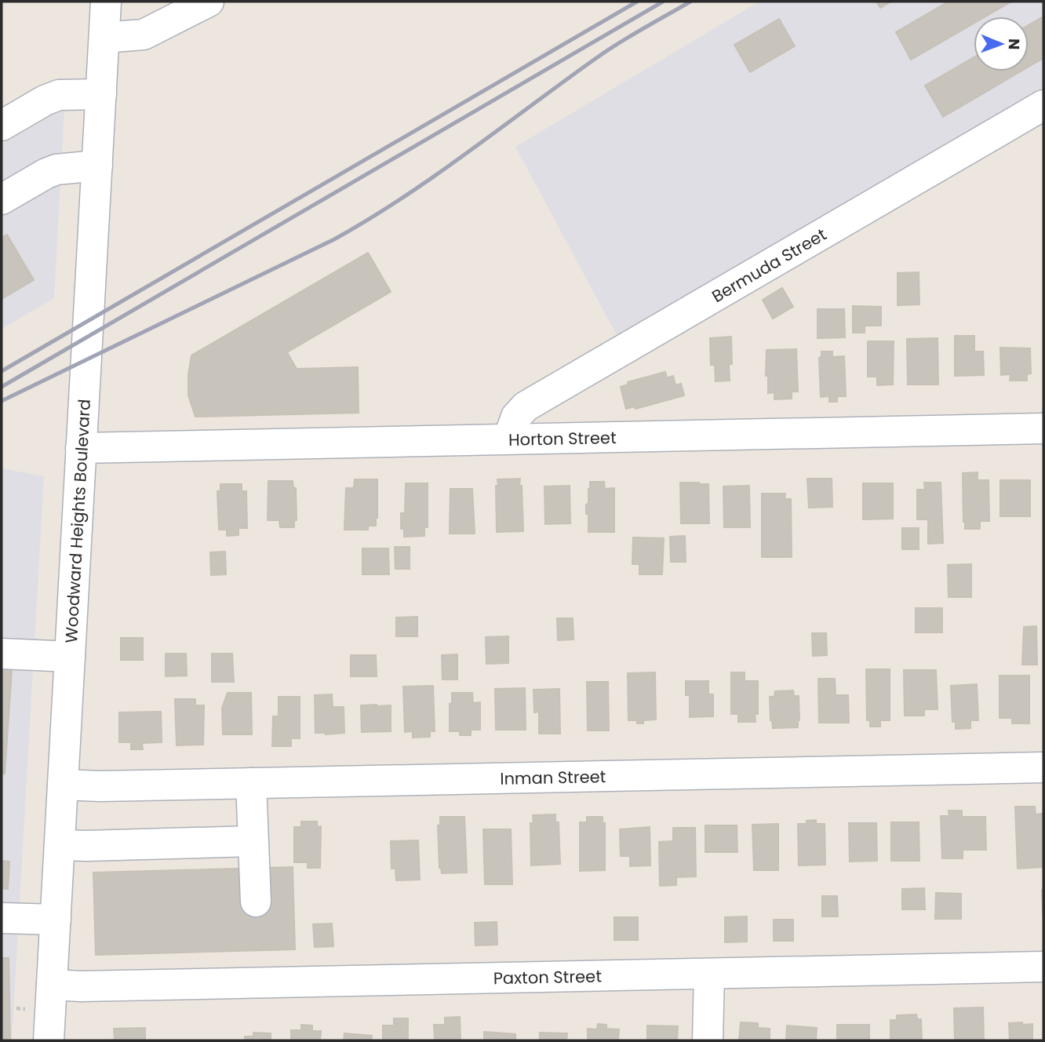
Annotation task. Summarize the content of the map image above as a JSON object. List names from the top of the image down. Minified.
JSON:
{"streets":{"street":["Bermuda Street","Horton Street","Woodward Heights Boulevard","Inman Street","Paxton Street"]},"crossings":[["Bermuda Street","Horton Street"],["Horton Street","Woodward Heights Boulevard"],["Woodward Heights Boulevard","Inman Street"],["Woodward Heights Boulevard","Paxton Street"]],"north":"right"}
